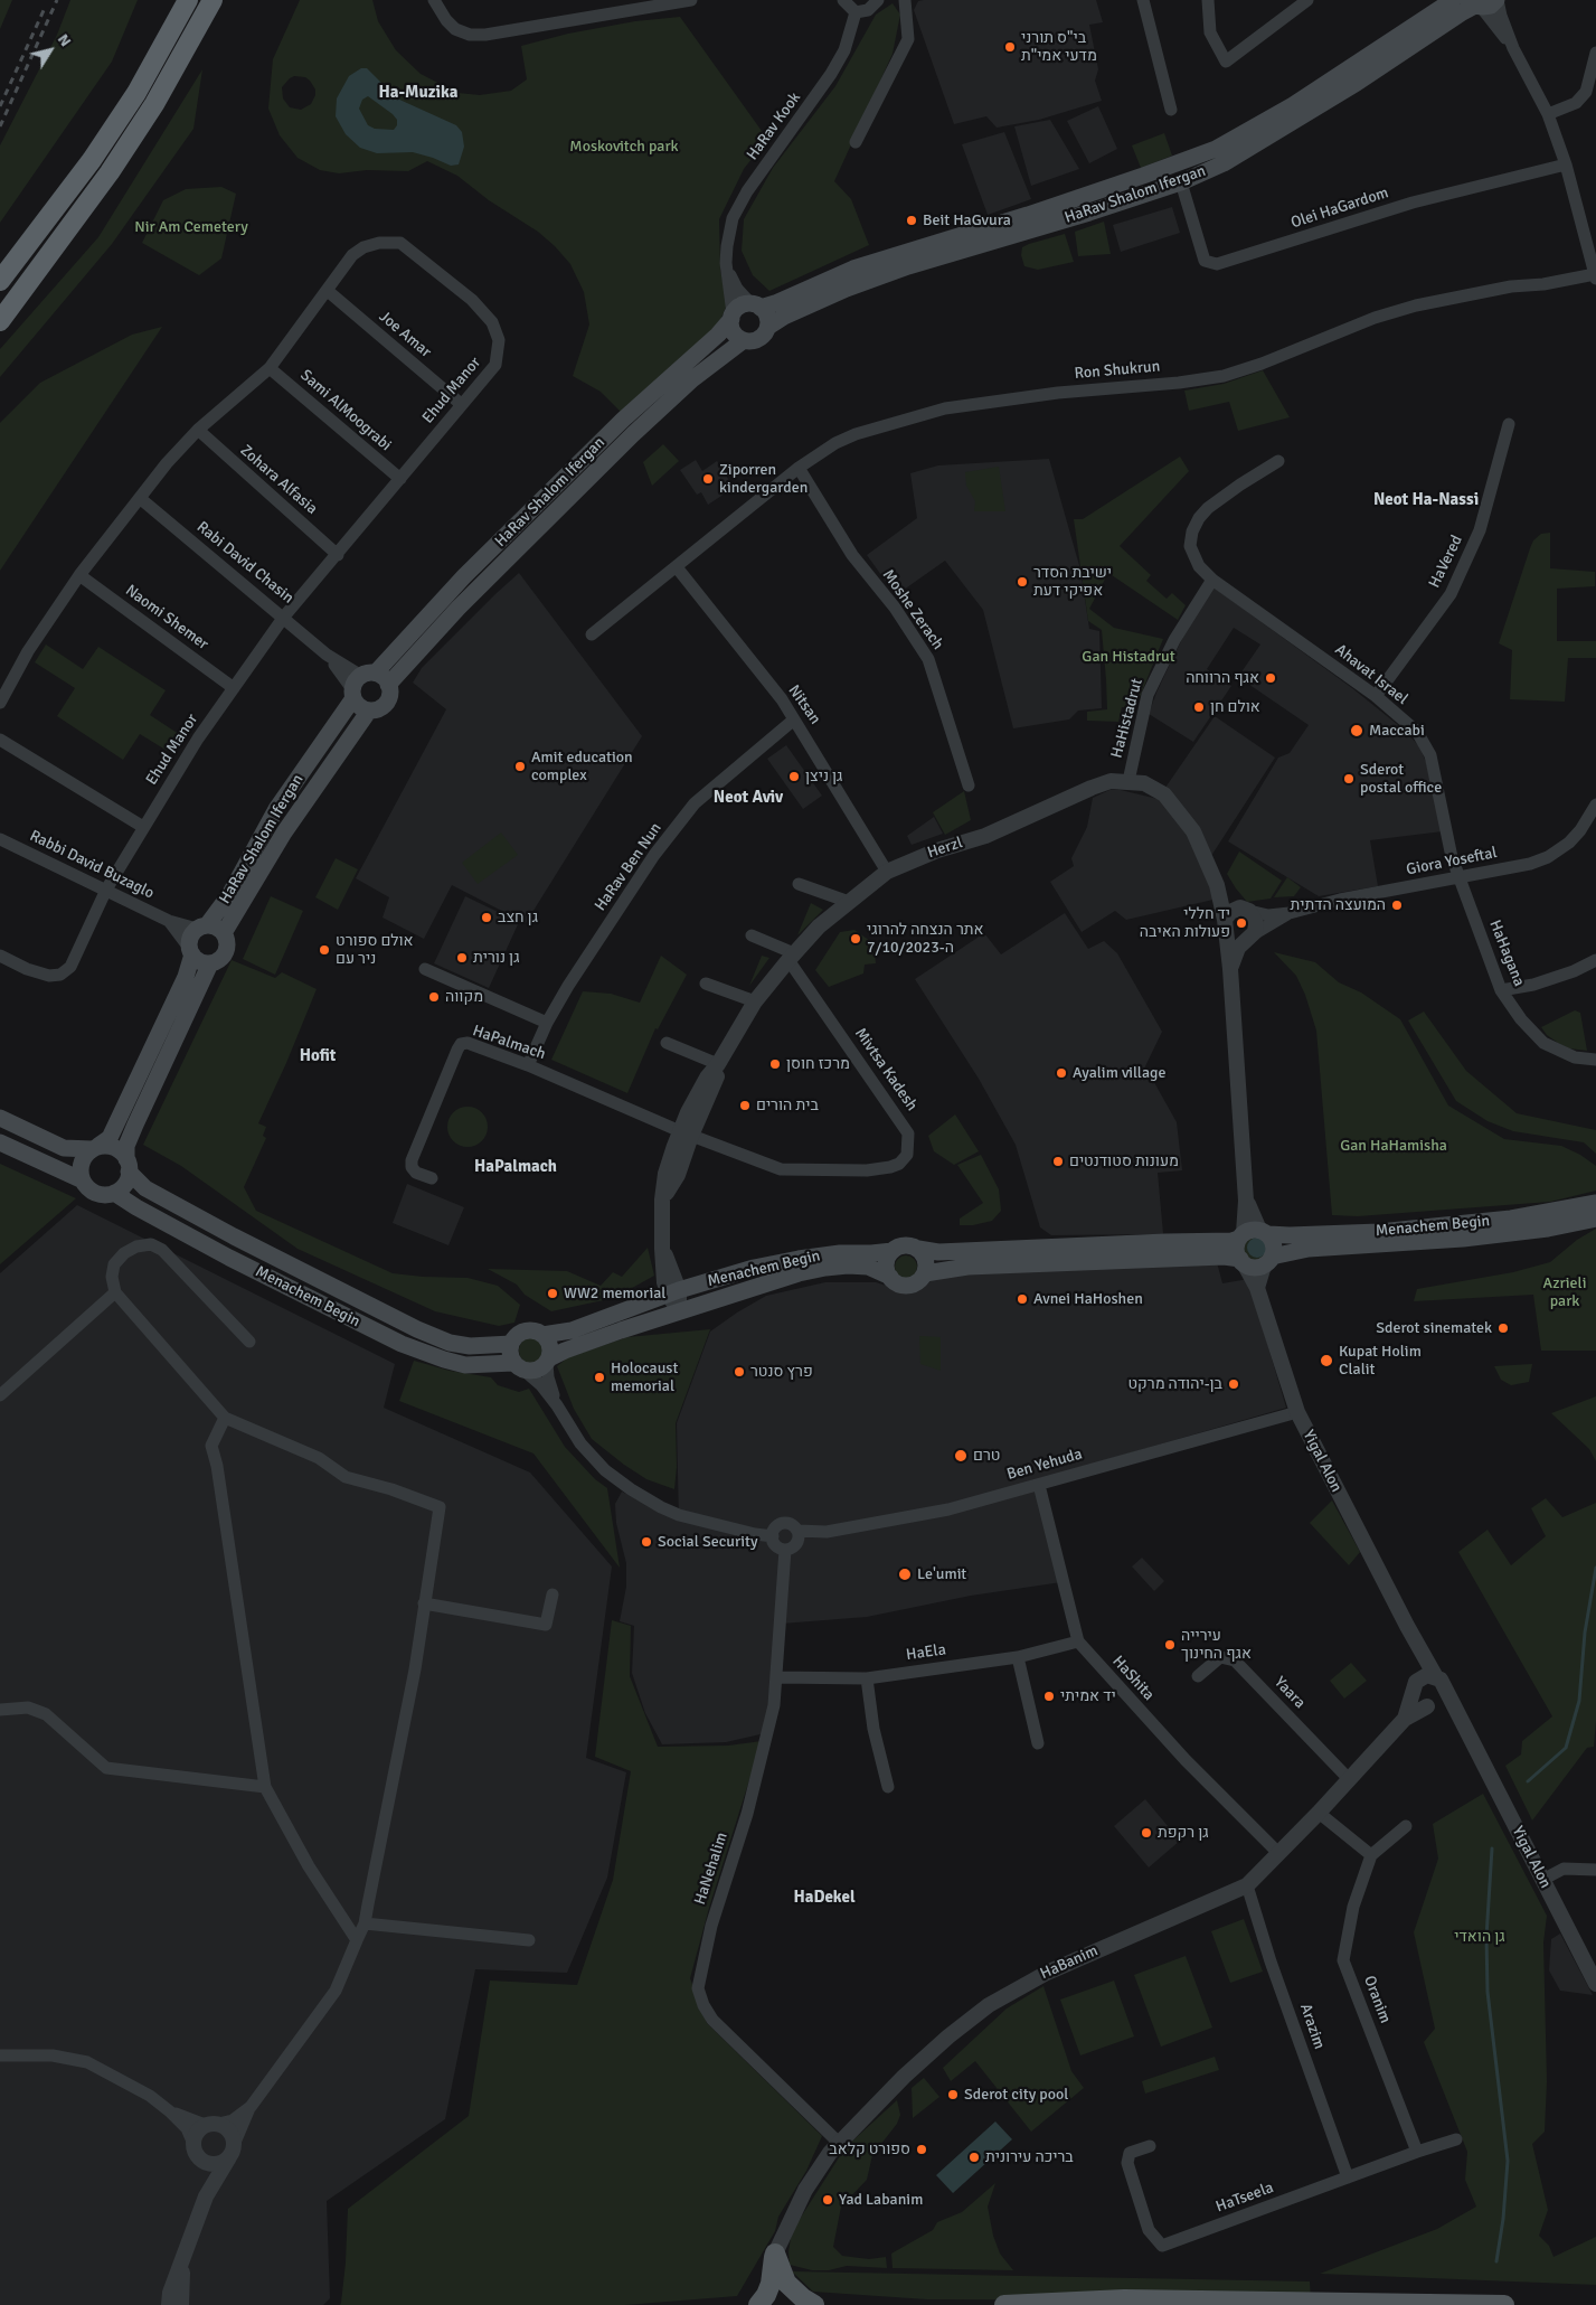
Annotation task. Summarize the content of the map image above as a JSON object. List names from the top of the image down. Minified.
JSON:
{"streets":{"main road":["HaRav Shalom Ifergan","Menachem Begin"],"street":["HaRav Kook","Olei HaGardom","Joe Amar","Ron Shukrun","Ehud Manor","Sami AlMoograbi","Zohara Alfasia","HaVered","Rabi David Chasin","Moshe Zerach","Naomi Shemer","Ahavat Israel","Nitsan","HaHistadrut","Herzl","Giora Yoseftal","Rabbi David Buzaglo","HaRav Ben Nun","HaHagana","HaPalmach","Mivtsa Kadesh","Yigal Alon","Ben Yehuda","HaEla","HaShita","Yaara","HaNehalim","HaBanim","Oranim","Arazim","HaTseela"]},"crossings":[["HaRav Kook","HaRav Shalom Ifergan"],["HaRav Shalom Ifergan","Olei HaGardom"],["HaRav Shalom Ifergan","Rabi David Chasin"],["HaRav Shalom Ifergan","Rabbi David Buzaglo"],["Joe Amar","Ehud Manor"],["Ron Shukrun","Moshe Zerach"],["Ron Shukrun","Nitsan"],["Ehud Manor","Sami AlMoograbi"],["Ehud Manor","Zohara Alfasia"],["Ehud Manor","Rabi David Chasin"],["Ehud Manor","Naomi Shemer"],["Ehud Manor","Rabbi David Buzaglo"],["HaVered","Ahavat Israel"],["Ahavat Israel","HaHistadrut"],["Ahavat Israel","Giora Yoseftal"],["Ahavat Israel","HaHagana"],["Nitsan","Herzl"],["Nitsan","HaRav Ben Nun"],["HaHistadrut","Herzl"],["Herzl","Giora Yoseftal"],["Herzl","HaPalmach"],["Herzl","Mivtsa Kadesh"],["Herzl","Menachem Begin"],["Herzl","Yigal Alon"],["Giora Yoseftal","HaHagana"],["HaRav Ben Nun","HaPalmach"],["HaPalmach","Mivtsa Kadesh"],["Menachem Begin","Yigal Alon"],["Yigal Alon","Ben Yehuda"],["Yigal Alon","HaBanim"],["Ben Yehuda","HaShita"],["Ben Yehuda","HaNehalim"],["HaEla","HaShita"],["HaEla","HaNehalim"],["HaShita","HaBanim"],["Yaara","HaBanim"],["HaNehalim","HaBanim"],["HaBanim","Arazim"],["Oranim","HaTseela"],["Arazim","HaTseela"]],"districts":["Ha-Muzika","Neot Ha-Nassi","Neot Aviv","Hofit","HaPalmach","HaDekel"],"parks":["Moskovitch park","Nir Am Cemetery","Gan Histadrut","Gan HaHamisha","Azrieli park","גן הואדי"],"places":["בי\"ס תורני מדעי אמי\"ת","Beit HaGvura","Ziporren kindergarden","ישיבת הסדר אפיקי דעת","אגף הרווחה","אולם חן","Maccabi","Amit education complex","גן ניצן","Sderot postal office","המועצה הדתית","גן חצב","יד חללי פעולות האיבה","אתר הנצחה להרוגי ה-7/10/2023","אולם ספורט ניר עם","גן נורית","מקווה","מרכז חוסן","Ayalim village","בית הורים","מעונות סטודנטים","WW2 memorial","Avnei HaHoshen","Sderot sinematek","Kupat Holim Clalit","פרץ סנטר","Holocaust memorial","בן-יהודה מרקט","טרם","Social Security","Le'umit","עירייה אגף החינוך","יד אמיתי","גן רקפת","Sderot city pool","ספורט קלאב","בריכה עירונית","Yad Labanim"],"north":"top right"}
